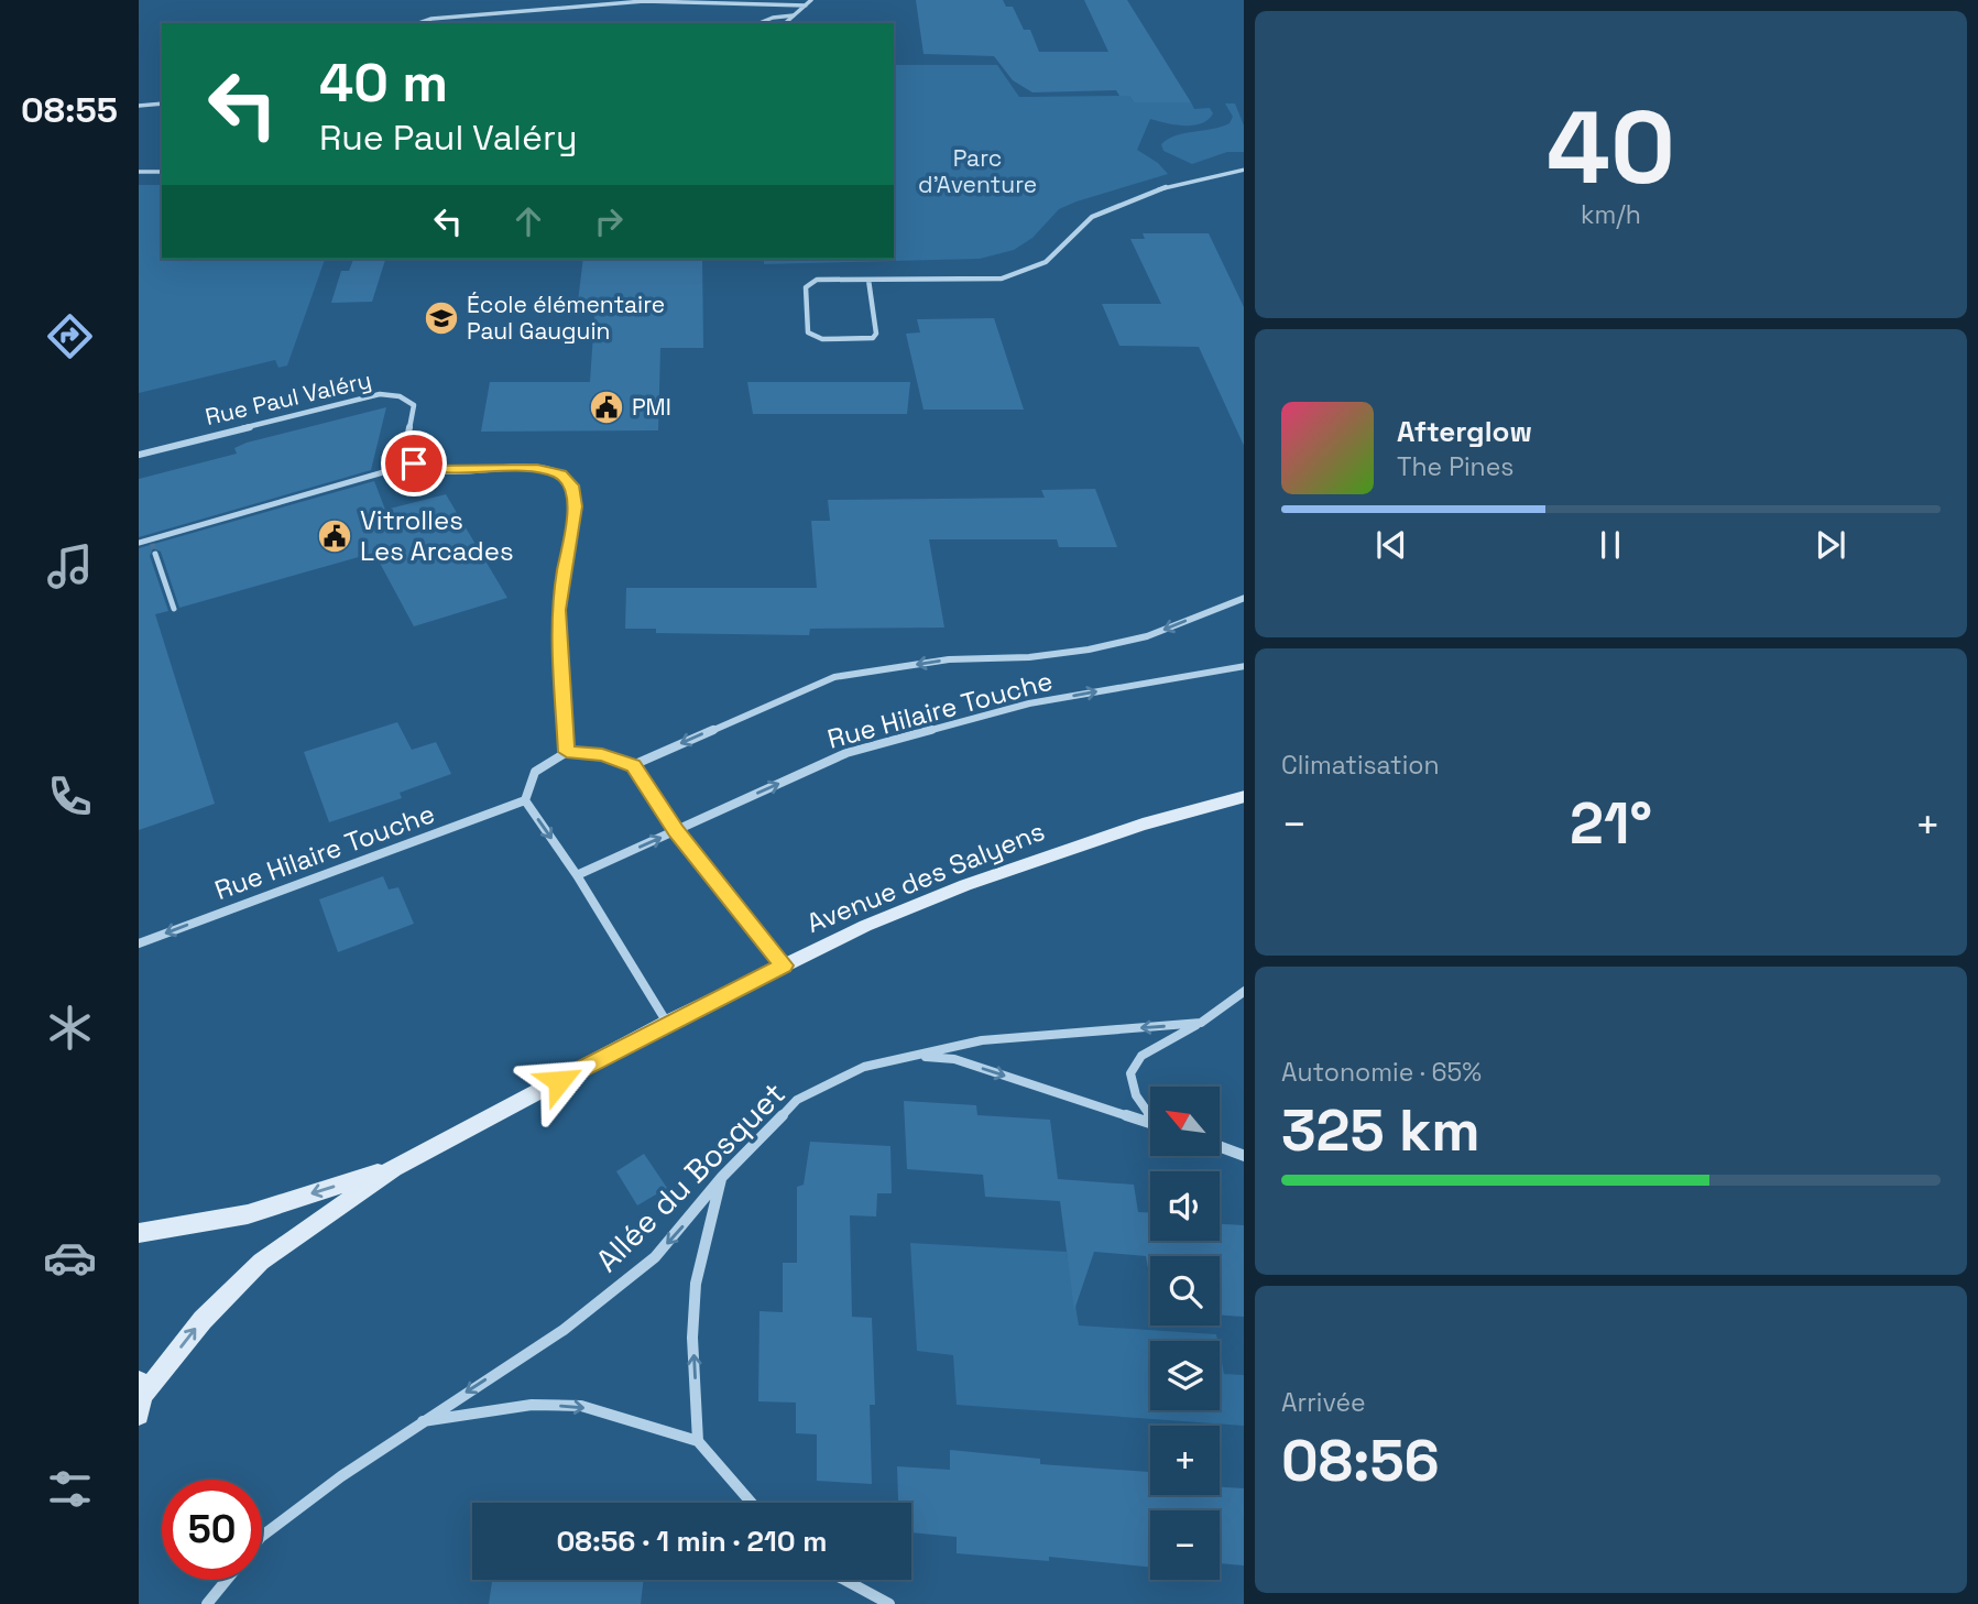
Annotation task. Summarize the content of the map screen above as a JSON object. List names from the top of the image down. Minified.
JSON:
{"streets":{"main road":["Avenue des Salyens"],"street":["Rue Paul Valéry","Rue Hilaire Touche","Allée du Bosquet"]},"one_way":["Allée du Bosquet"],"parks":["Parc d'Aventure"],"places":{"school or university":["École élémentaire Paul Gauguin"],"public building":["PMI","Vitrolles Les Arcades"]},"north":"top left","page":{"tabs":"08:55","tile":[["40","km/h"],"Climatisation",["Autonomie · 65%","325 km"],["Arrivée","08:56"]],"turn":["40 m","Rue Paul Valéry"],"song":["Afterglow","The Pines"],"heat":["−","21°","+"],"map_buttons":["+","−"],"limit":"50","trip":"08:56 · 1 min · 210 m"}}
